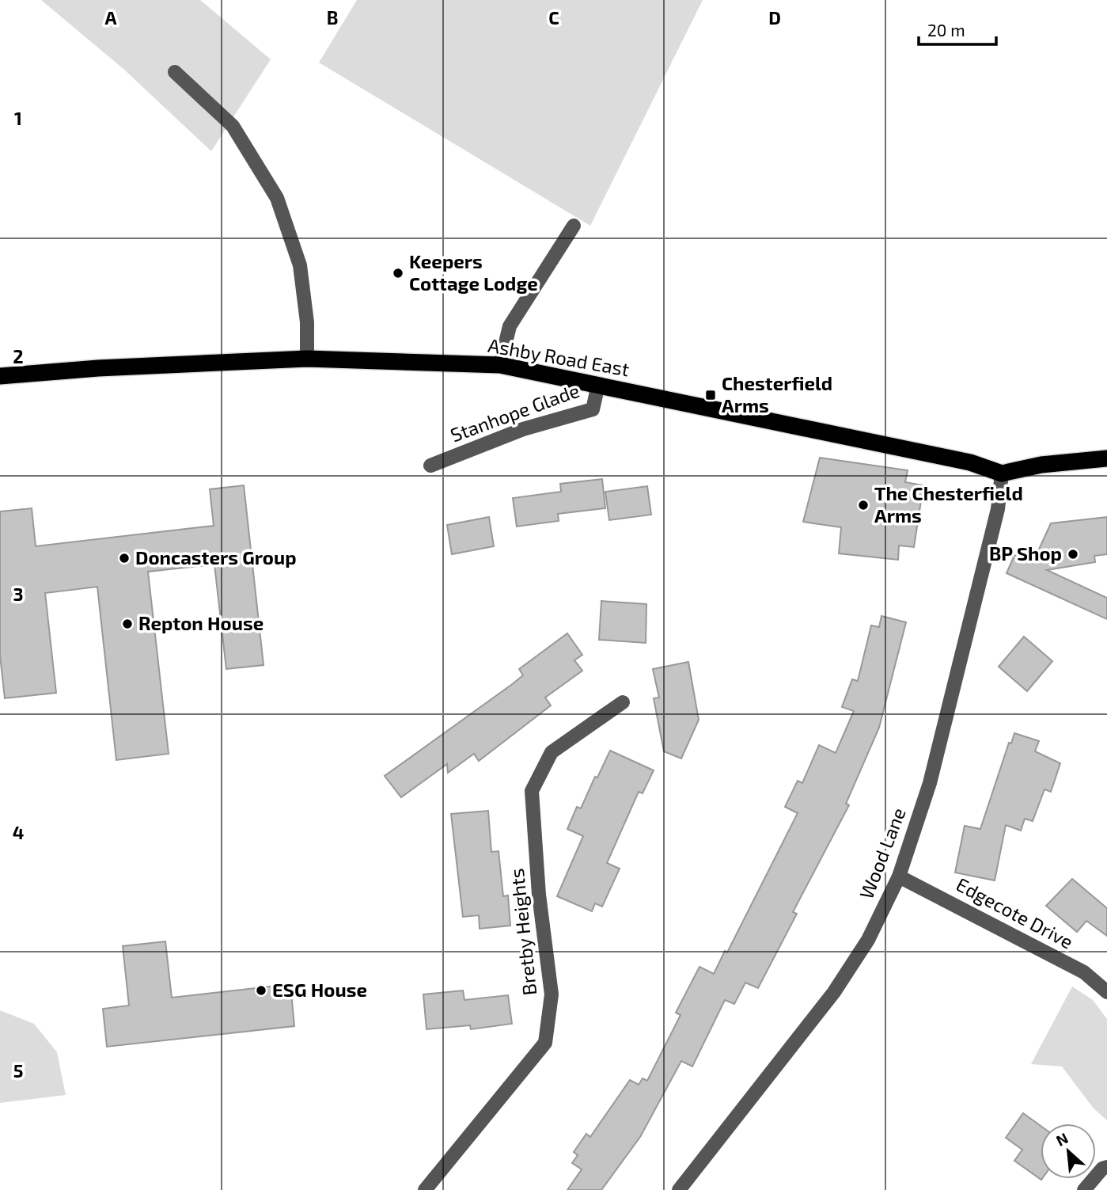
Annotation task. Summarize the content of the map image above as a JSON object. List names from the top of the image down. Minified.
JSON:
{"streets":{"highway":["Ashby Road East"],"street":["Stanhope Glade","Wood Lane","Edgecote Drive","Bretby Heights"]},"crossings":[["Ashby Road East","Stanhope Glade"],["Ashby Road East","Wood Lane"],["Wood Lane","Edgecote Drive"]],"places":{"other":["Keepers Cottage Lodge","The Chesterfield Arms","BP Shop","Doncasters Group","Repton House","ESG House"],"transit":["Chesterfield Arms"]},"scale_bar":"20 m","north":"top left","grid":{"columns":["A","B","C","D"],"rows":["1","2","3","4","5"]}}
